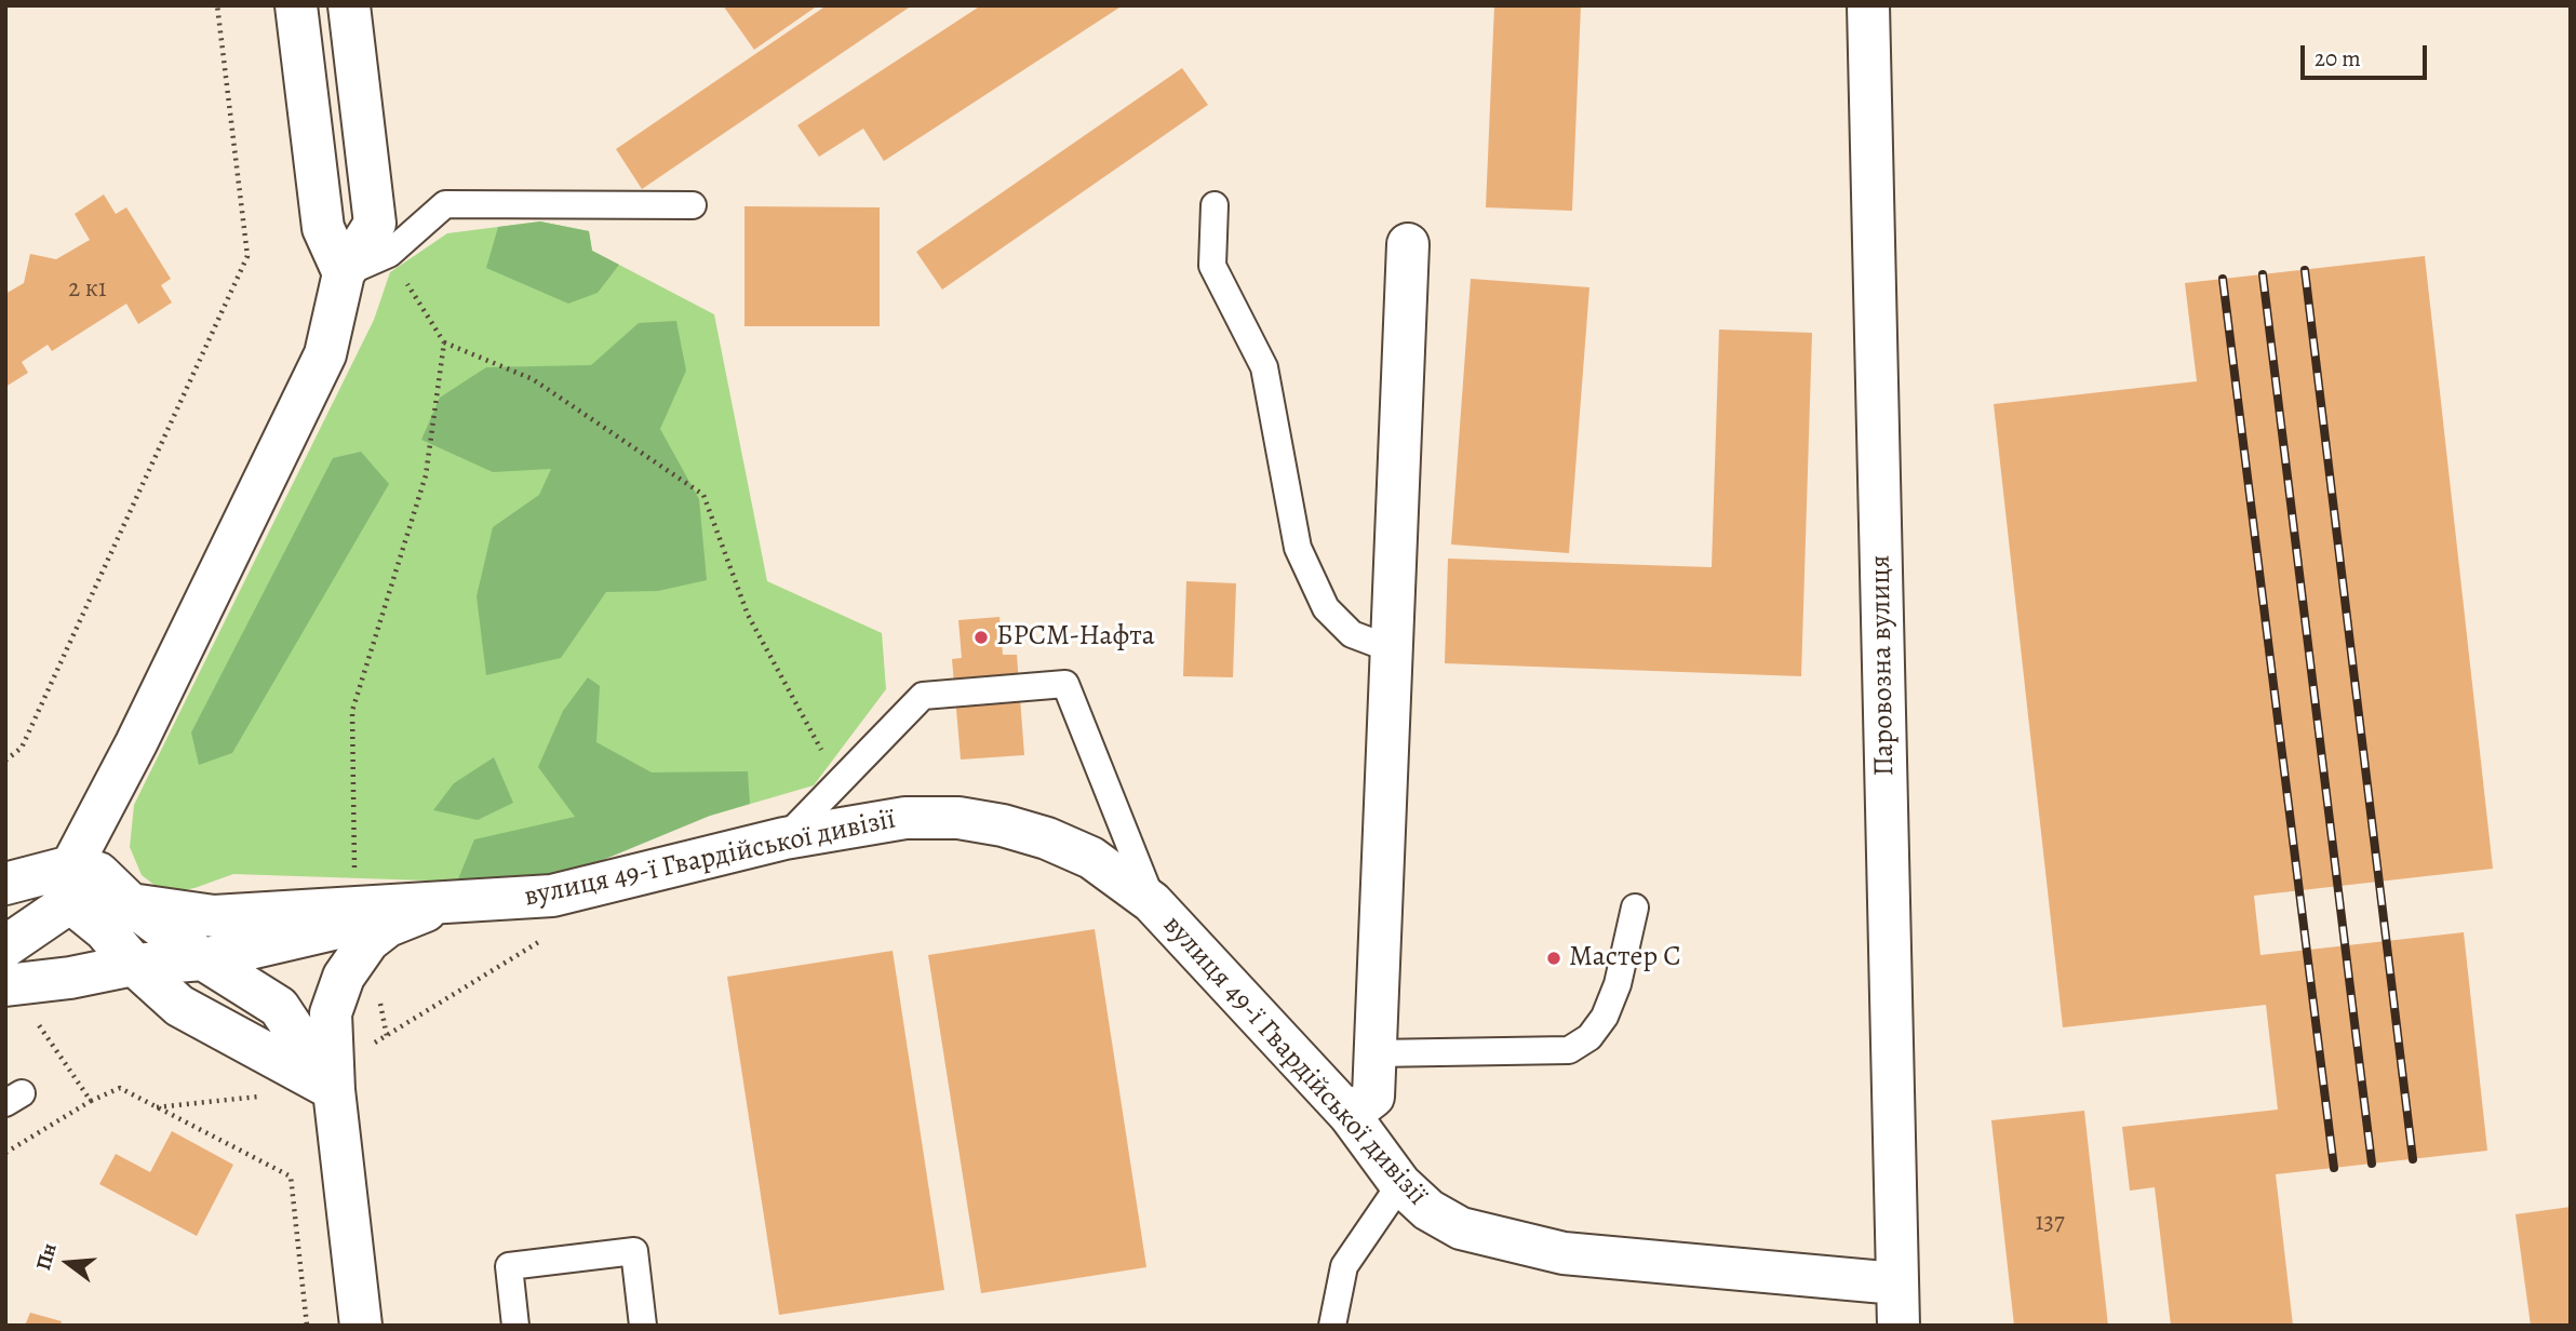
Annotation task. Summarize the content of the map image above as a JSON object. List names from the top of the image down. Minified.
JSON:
{"streets":{"street":["Паровозна вулиця","вулиця 49-ї Гвардійської дивізії"]},"crossings":[["Паровозна вулиця","вулиця 49-ї Гвардійської дивізії"]],"places":["БРСМ-Нафта","Мастер С"],"house_numbers":["2 к1","137"],"scale_bar":"20 m","north":"left"}
